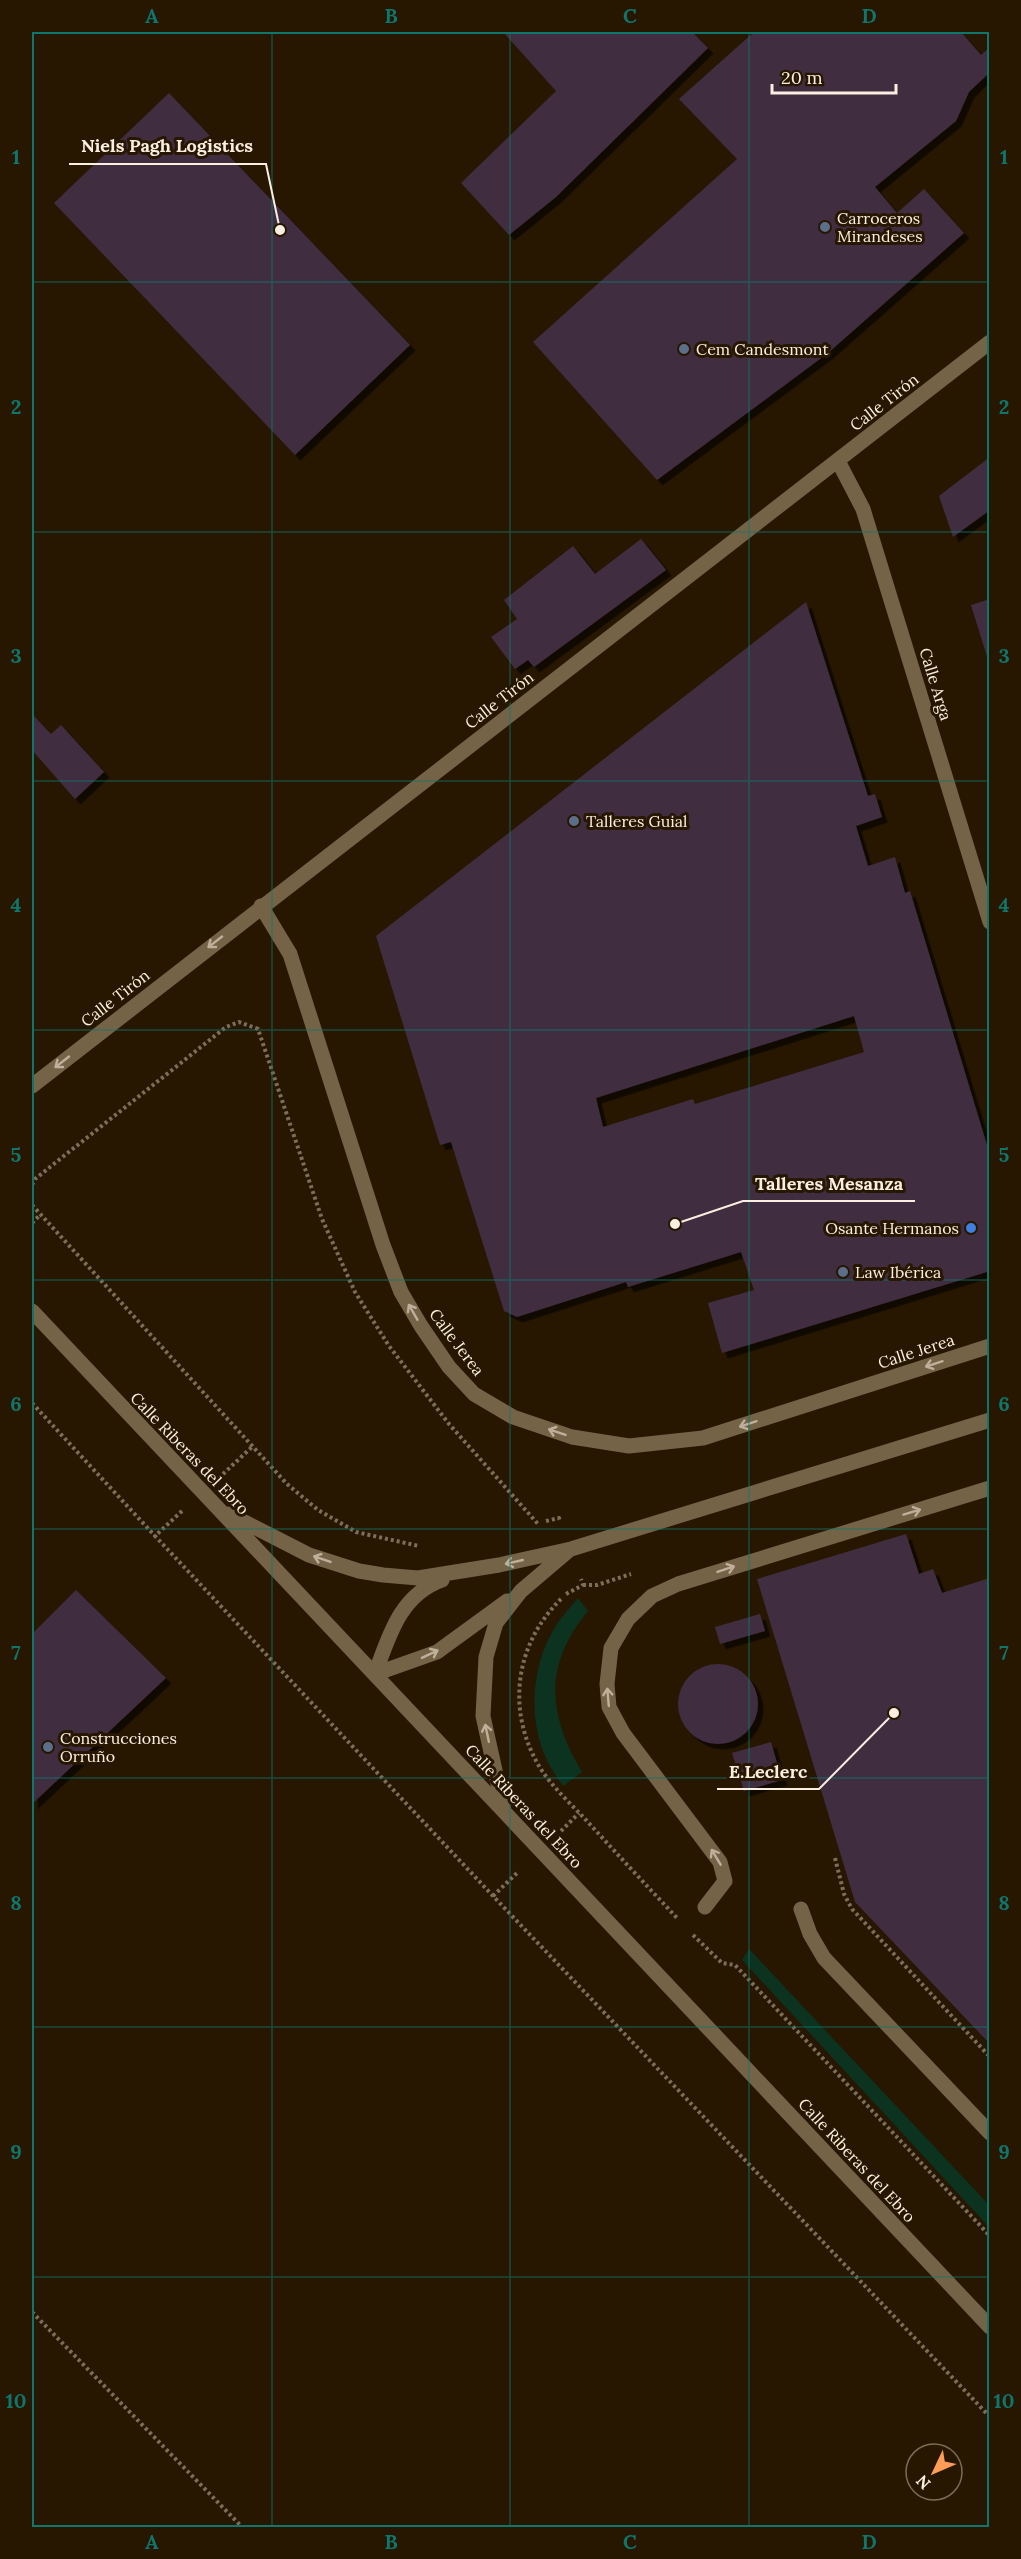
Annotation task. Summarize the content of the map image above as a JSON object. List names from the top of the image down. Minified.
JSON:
{"streets":{"street":["Calle Tirón","Calle Arga","Calle Jerea","Calle Riberas del Ebro"]},"crossings":[["Calle Tirón","Calle Arga"],["Calle Tirón","Calle Jerea"]],"places":["Carroceros Mirandeses","Niels Pagh Logistics","Cem Candesmont","Talleres Guial","Talleres Mesanza","Osante Hermanos","Law Ibérica","E.Leclerc","Construcciones Orruño"],"scale_bar":"20 m","north":"bottom left","grid":{"columns":["A","B","C","D"],"rows":["1","2","3","4","5","6","7","8","9","10"]}}
